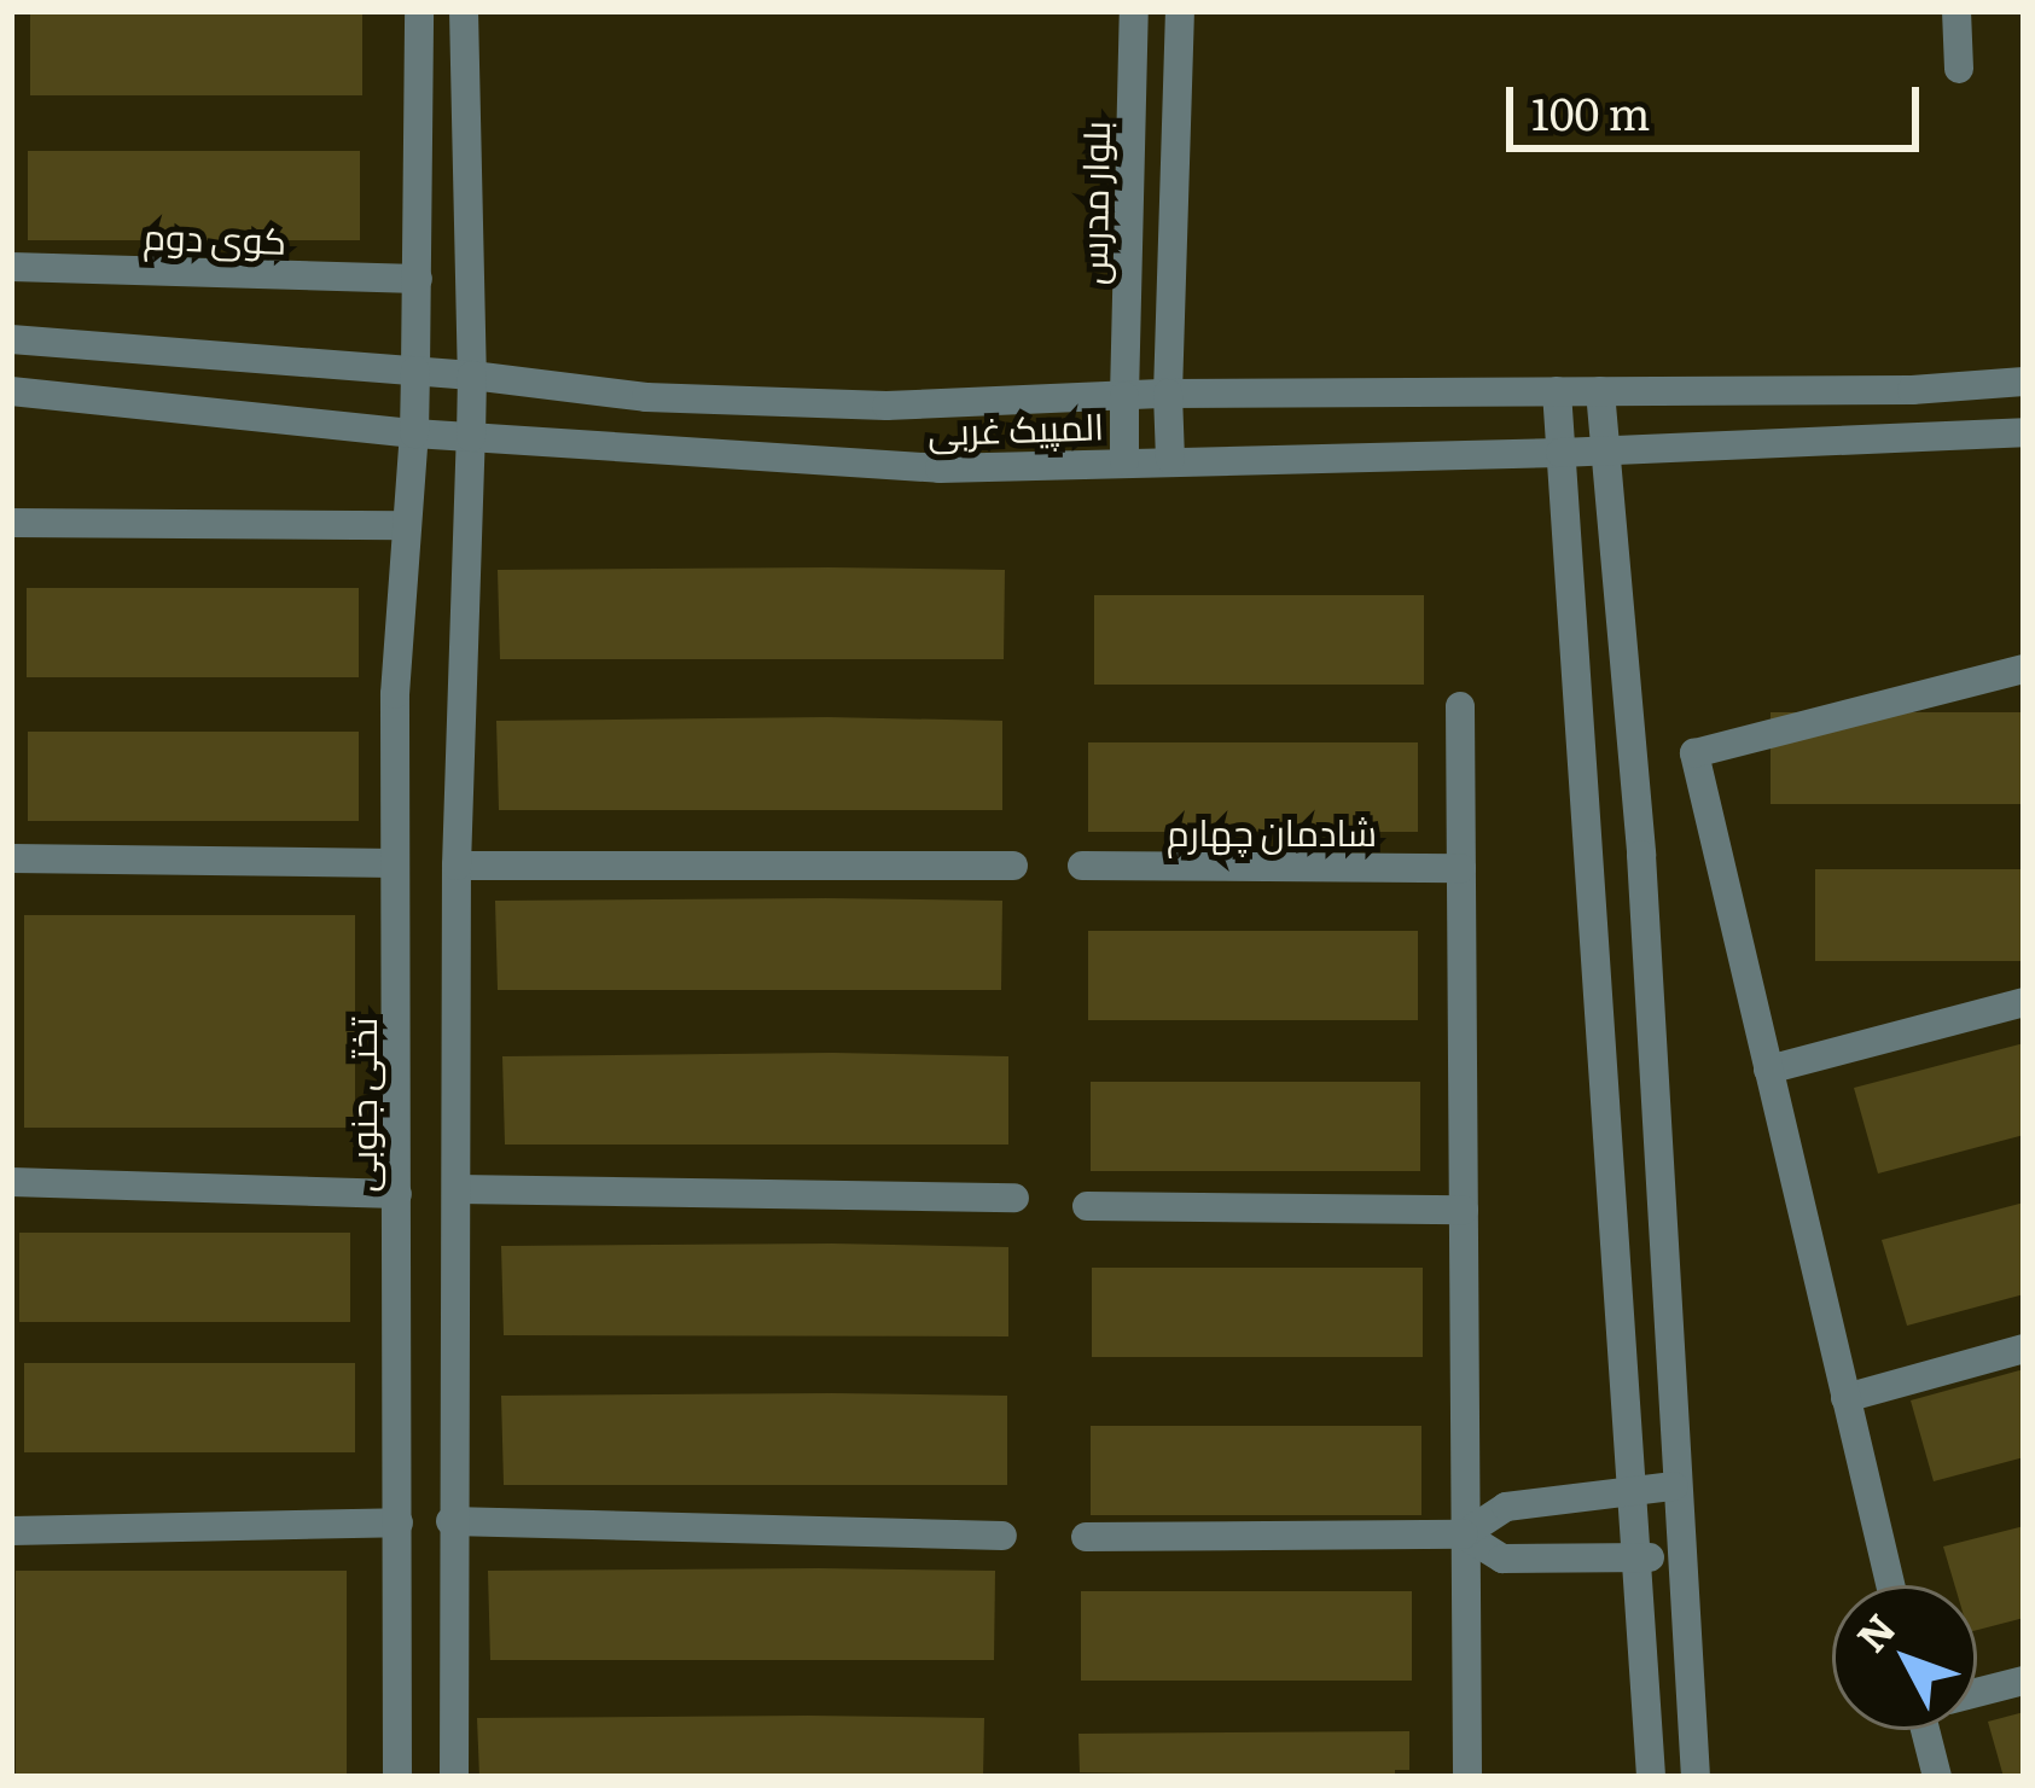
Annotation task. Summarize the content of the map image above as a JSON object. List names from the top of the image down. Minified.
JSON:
{"streets":{"street":["بلوار مدرس","کوی دوم","المپیک غربی","شادمان چهارم","تختی جنوبی"]},"crossings":[["بلوار مدرس","المپیک غربی"],["کوی دوم","تختی جنوبی"],["المپیک غربی","تختی جنوبی"]],"scale_bar":"100 m","north":"top left"}
